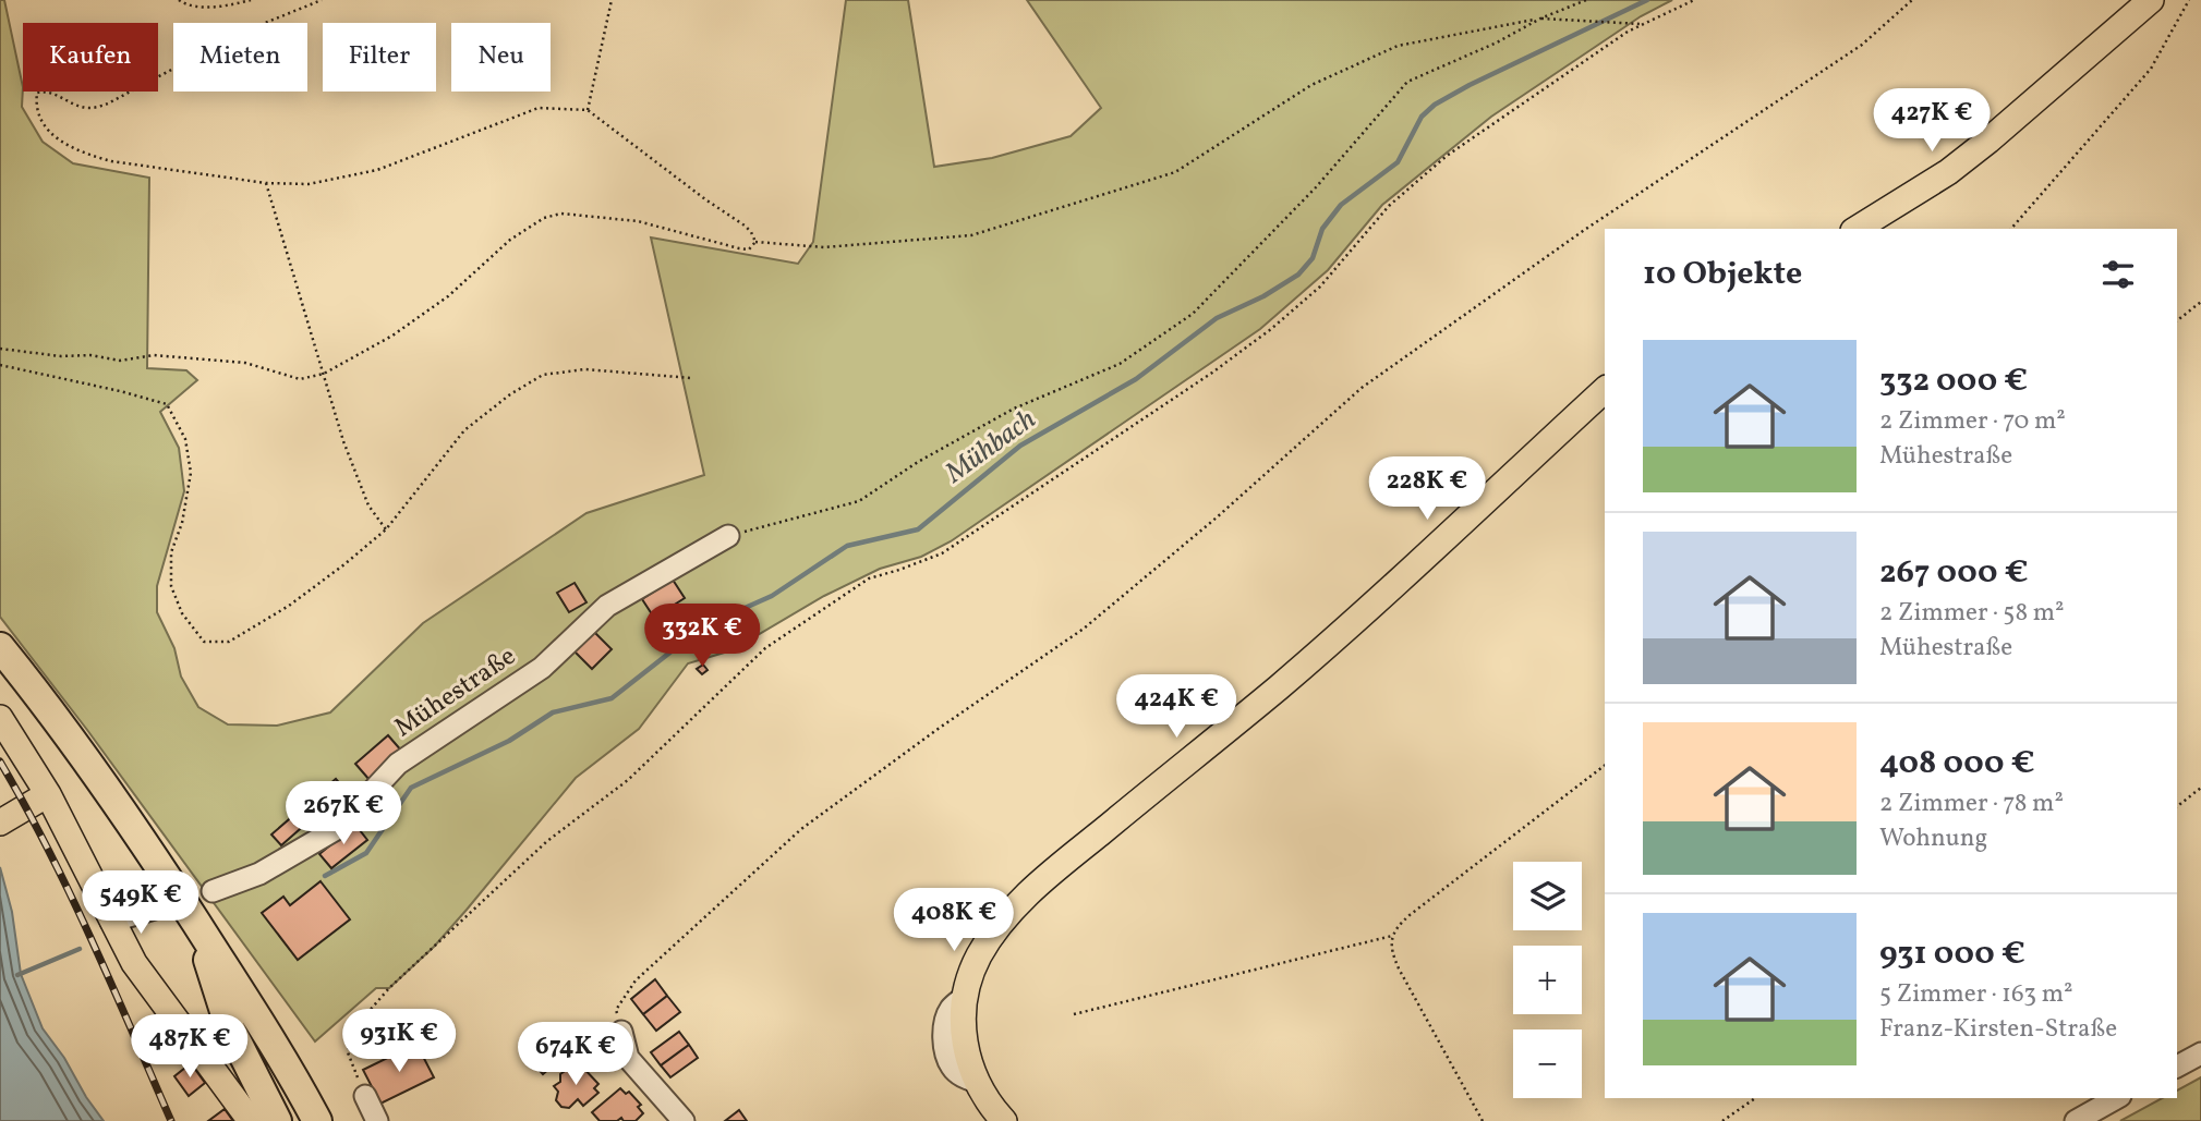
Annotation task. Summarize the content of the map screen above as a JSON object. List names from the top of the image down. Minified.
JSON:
{"streets":{"street":["Mühestraße"]},"water":["Mühbach"],"page":{"chip":["Kaufen","Mieten","Filter","Neu"],"price":["427K €","228K €","332K €","424K €","267K €","549K €","408K €","931K €","487K €","674K €"],"heading":"10 Objekte","list":[{"name":"332 000 €","note":"2 Zimmer · 70 m² · Mühestraße"},{"name":"267 000 €","note":"2 Zimmer · 58 m² · Mühestraße"},{"name":"408 000 €","note":"2 Zimmer · 78 m² · Wohnung"},{"name":"931 000 €","note":"5 Zimmer · 163 m² · Franz-Kirsten-Straße"}],"map_buttons":["+","−"]}}
